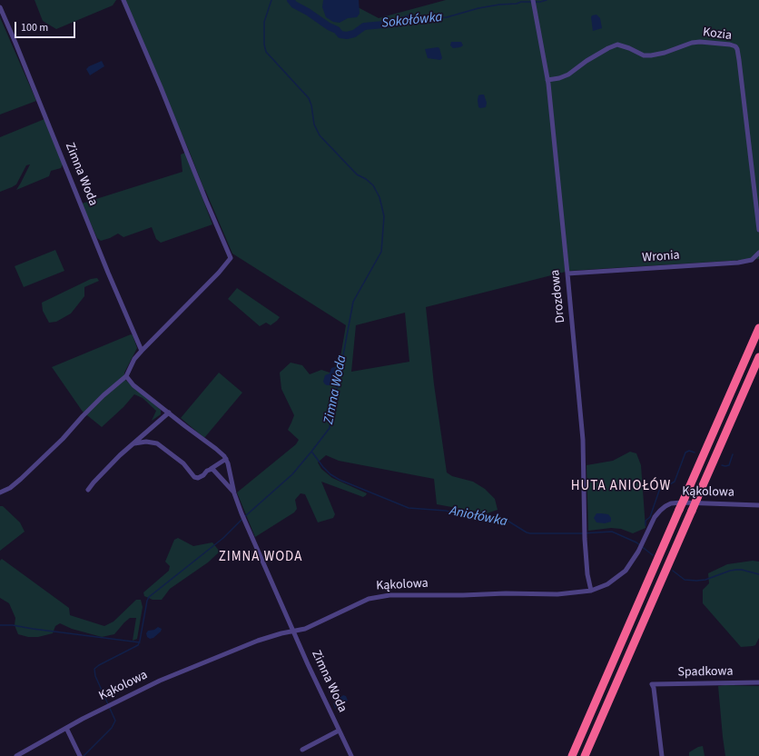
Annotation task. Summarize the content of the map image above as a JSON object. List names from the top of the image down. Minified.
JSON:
{"streets":{"street":["Kozia","Zimna Woda","Wronia","Drozdowa","Kąkolowa","Spadkowa"]},"crossings":[["Kozia","Drozdowa"],["Zimna Woda","Kąkolowa"],["Wronia","Drozdowa"],["Drozdowa","Kąkolowa"]],"districts":["HUTA ANIOŁÓW","ZIMNA WODA"],"water":["Sokołówka","Zimna Woda","Aniołówka"],"scale_bar":"100 m"}
